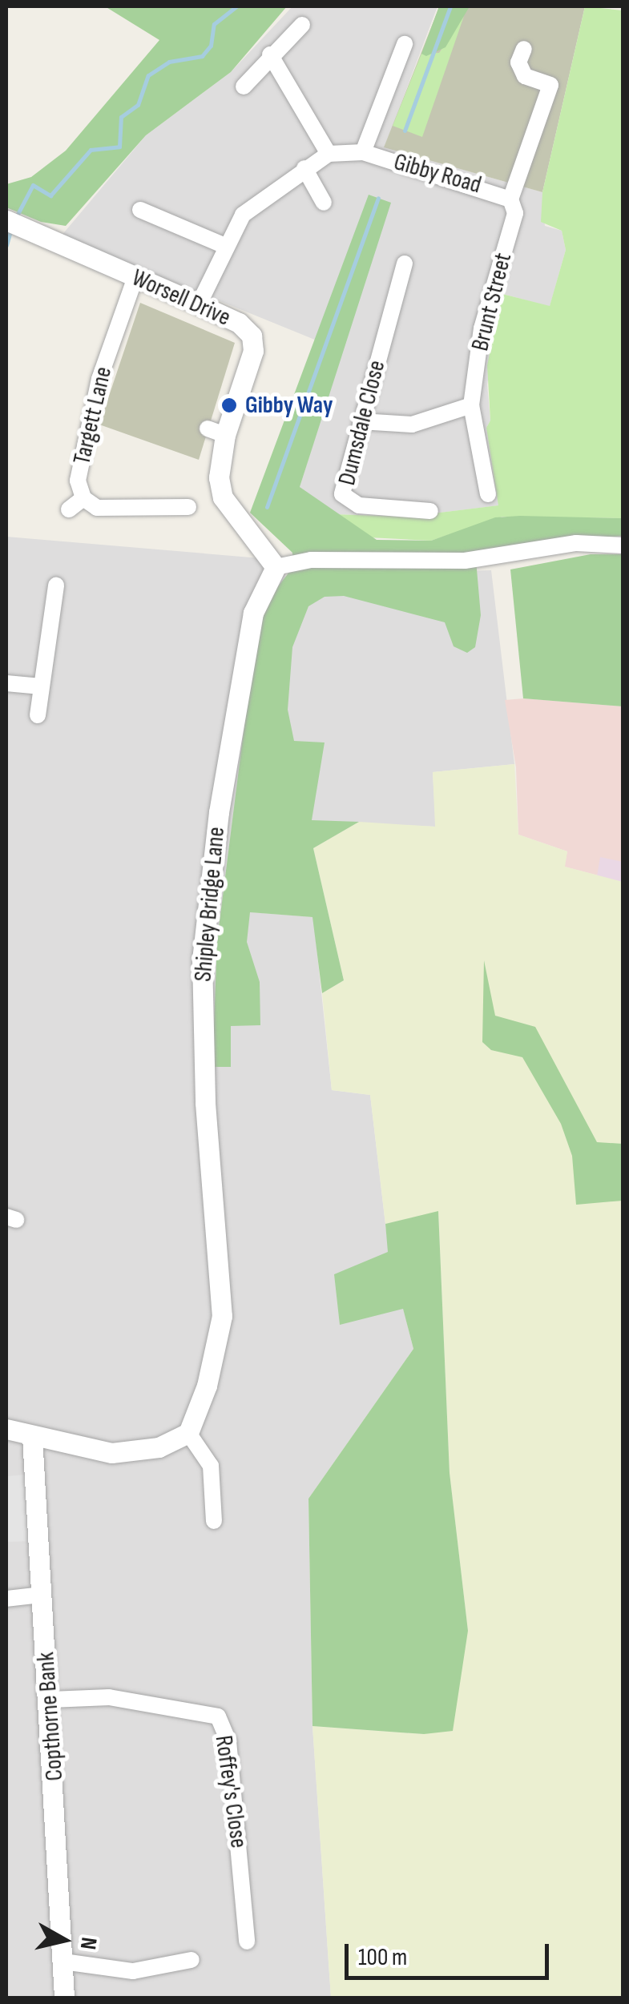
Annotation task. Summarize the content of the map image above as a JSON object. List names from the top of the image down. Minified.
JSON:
{"streets":{"street":["Gibby Road","Worsell Drive","Brunt Street","Targett Lane","Dumsdale Close","Shipley Bridge Lane","Copthorne Bank","Roffey's Close"]},"crossings":[["Gibby Road","Worsell Drive"],["Gibby Road","Brunt Street"],["Worsell Drive","Targett Lane"],["Worsell Drive","Shipley Bridge Lane"],["Copthorne Bank","Roffey's Close"]],"places":["Gibby Way"],"scale_bar":"100 m","north":"right"}
